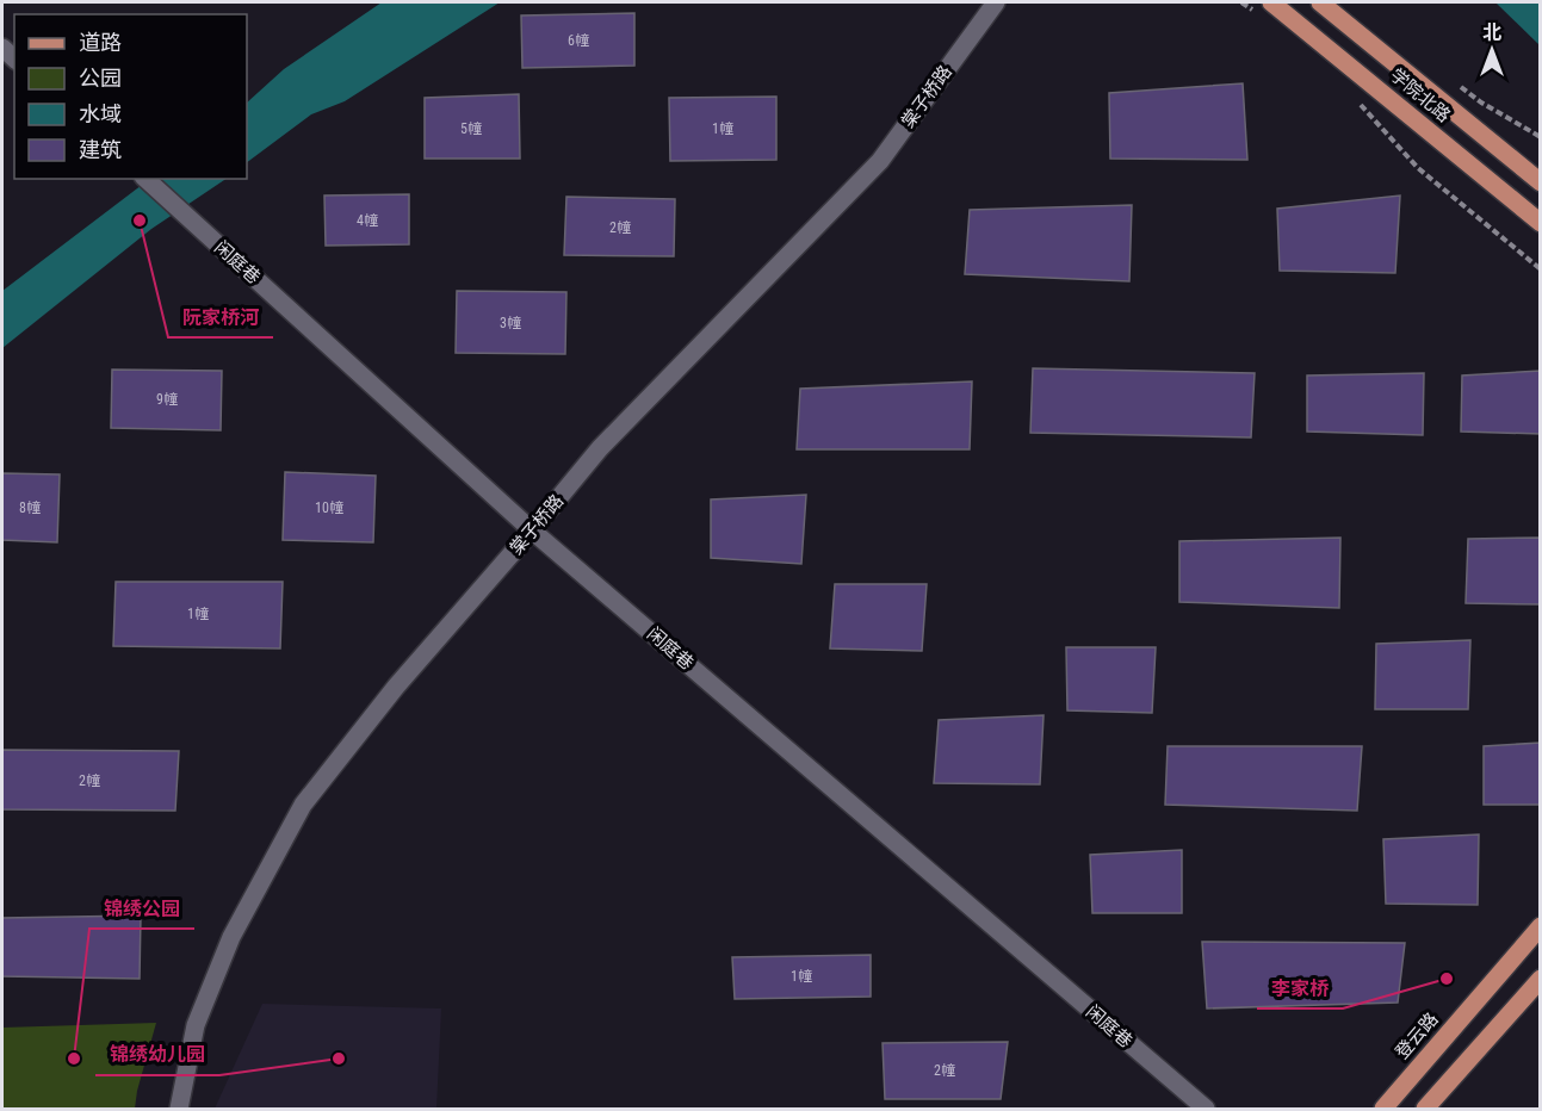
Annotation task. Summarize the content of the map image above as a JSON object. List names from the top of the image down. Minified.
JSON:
{"streets":{"main road":["学院北路","登云路"],"street":["棠子桥路","闲庭巷"]},"crossings":[["棠子桥路","闲庭巷"]],"places":["阮家桥河","李家桥","锦绣公园","锦绣幼儿园"],"house_numbers":["6幢","5幢","1幢","4幢","2幢","3幢","9幢","8幢","10幢","1幢","2幢","1幢","2幢"],"legend":["道路","公园","水域","建筑"],"north":"top"}
